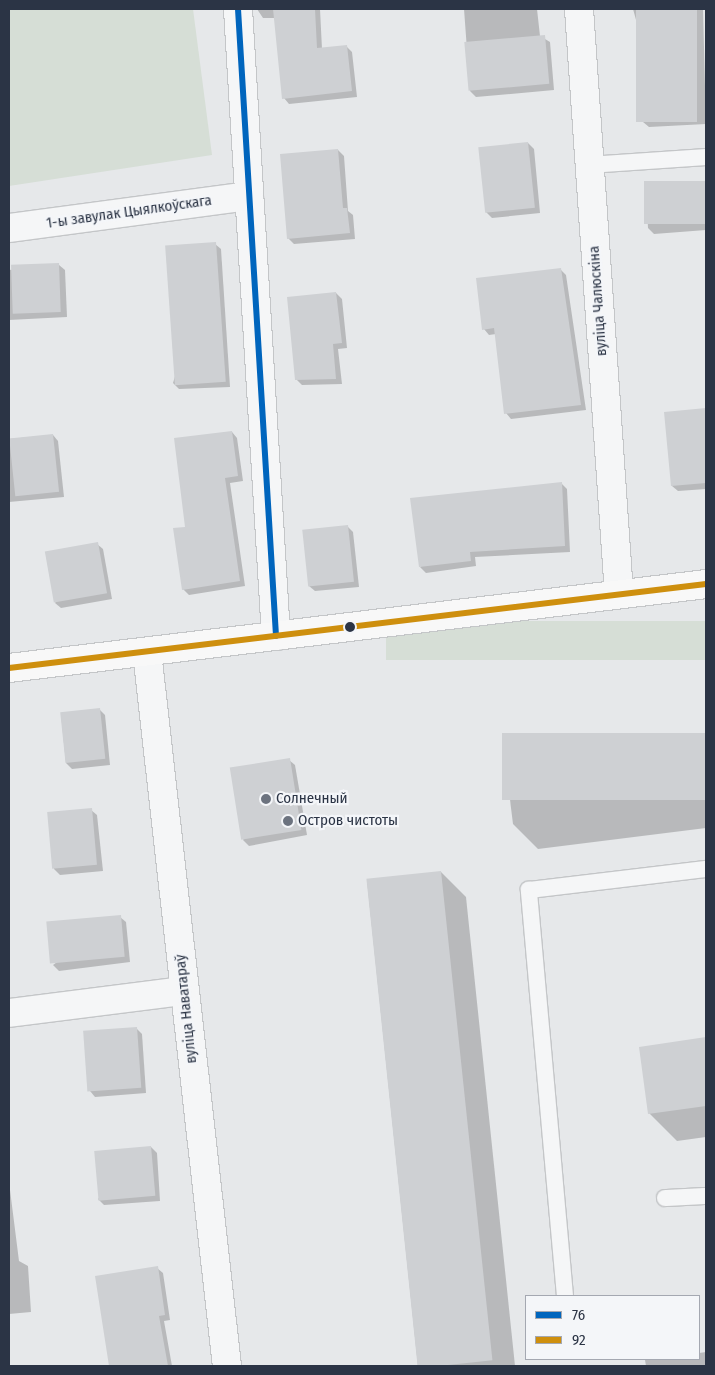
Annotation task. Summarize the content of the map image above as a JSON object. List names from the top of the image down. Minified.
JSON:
{"streets":{"street":["1-ы завулак Цыялкоўскага","вуліца Чалюскіна","вуліца Наватараў"]},"places":["Солнечный","Остров чистоты"],"lines":["transit line 76","transit line 92"],"legend":["76","92"]}
